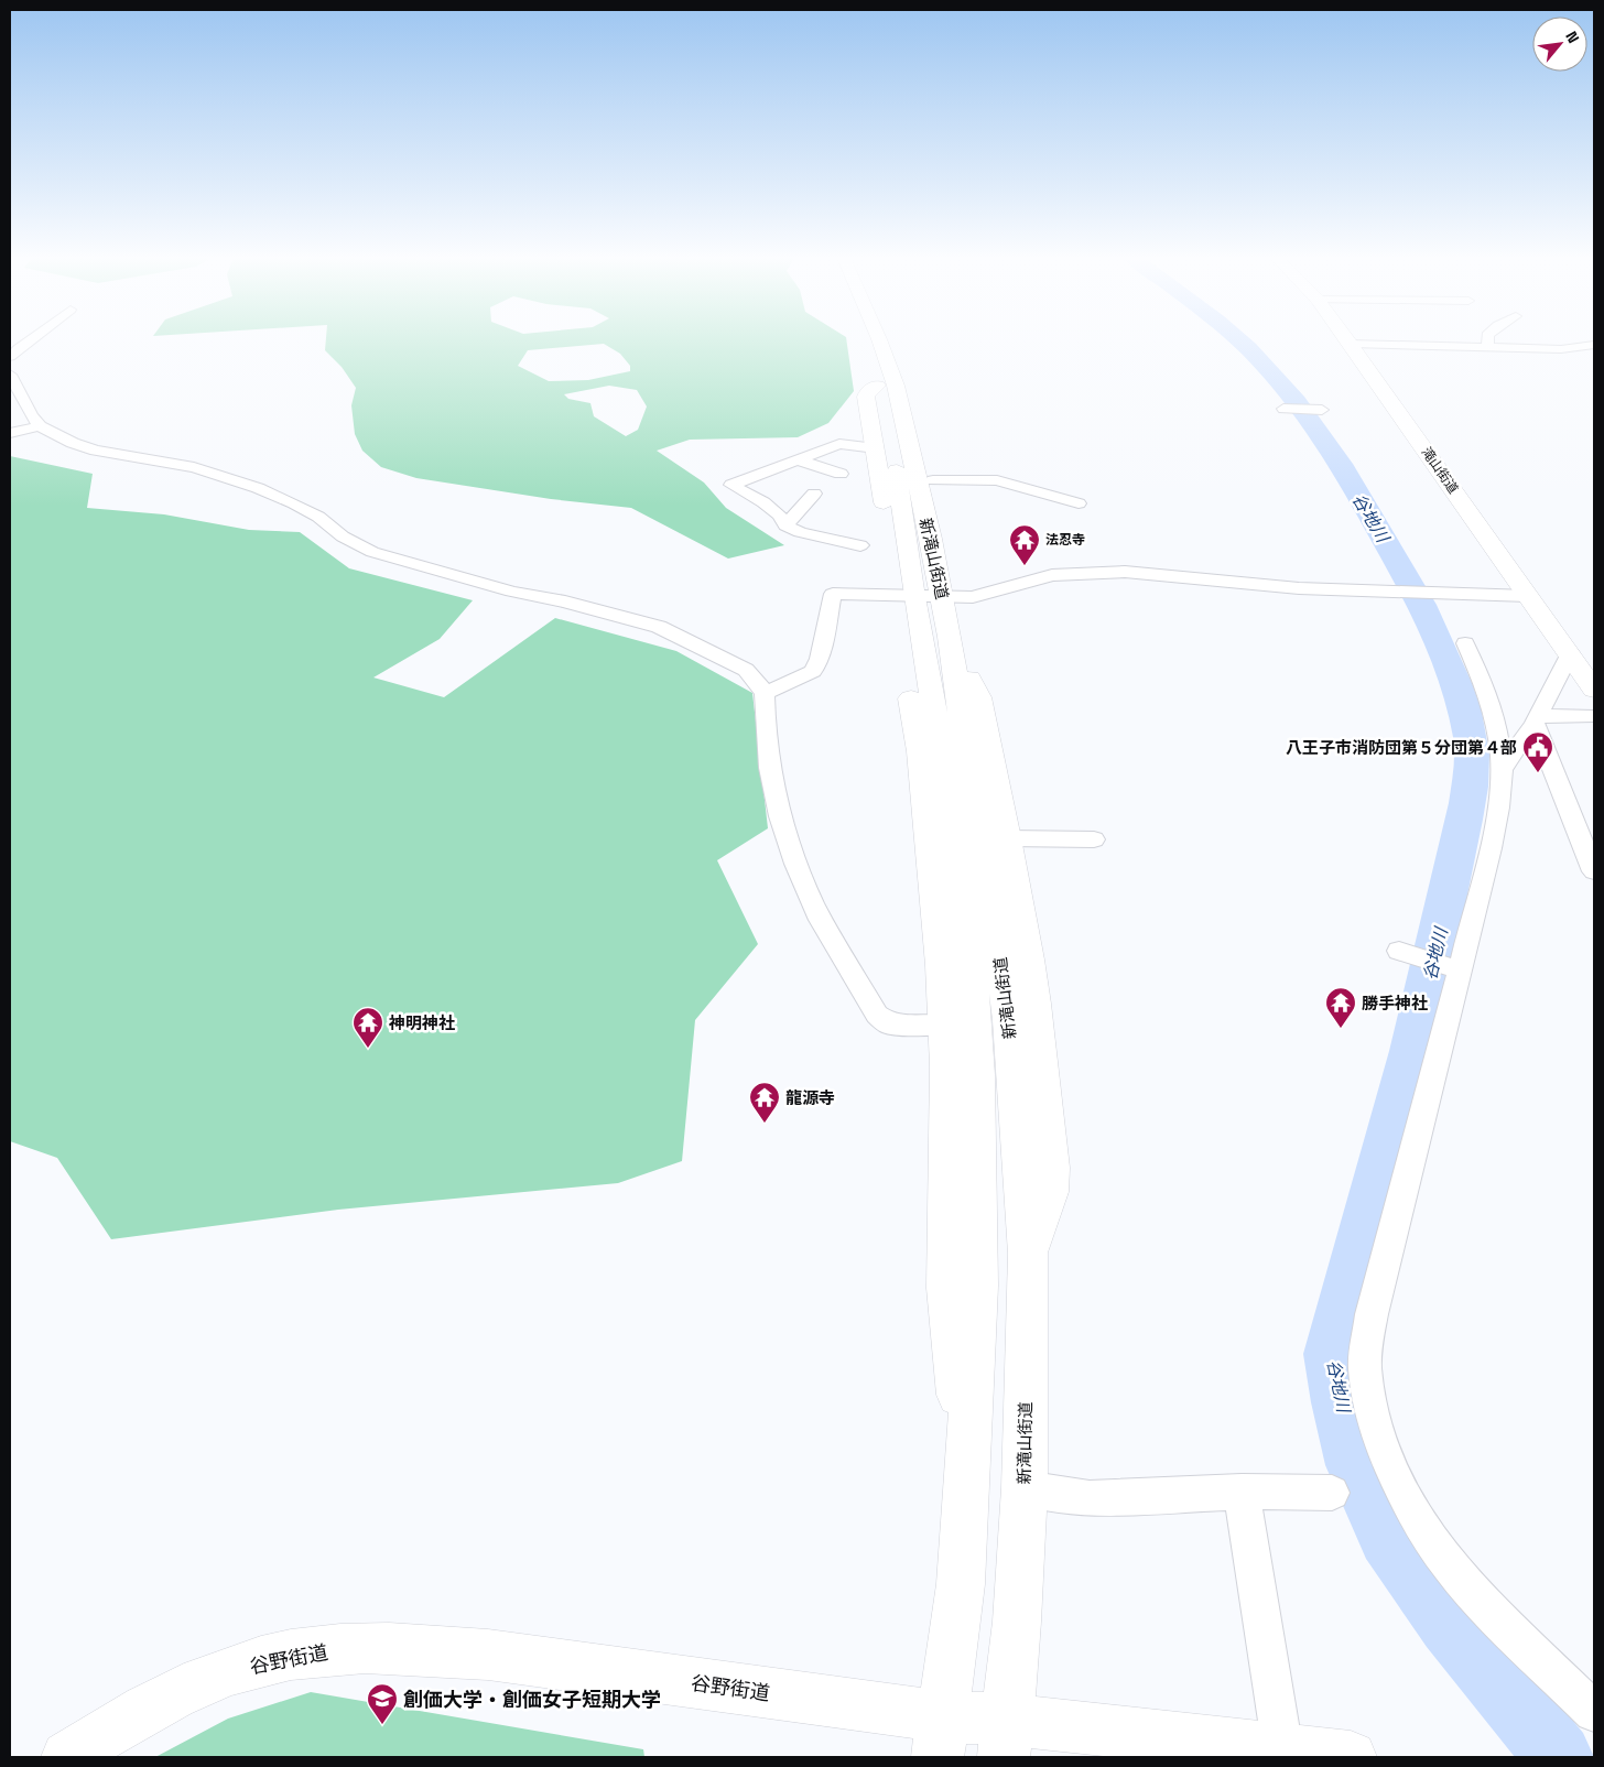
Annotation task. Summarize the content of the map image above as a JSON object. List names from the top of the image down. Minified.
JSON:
{"streets":{"main road":["滝山街道","新滝山街道","谷野街道"]},"crossings":[["新滝山街道","谷野街道"]],"water":["谷地川"],"places":{"temple":["法忍寺","勝手神社","神明神社","龍源寺"],"public building":["八王子市消防団第５分団第４部"],"school or university":["創価大学・創価女子短期大学"]},"north":"top right"}
